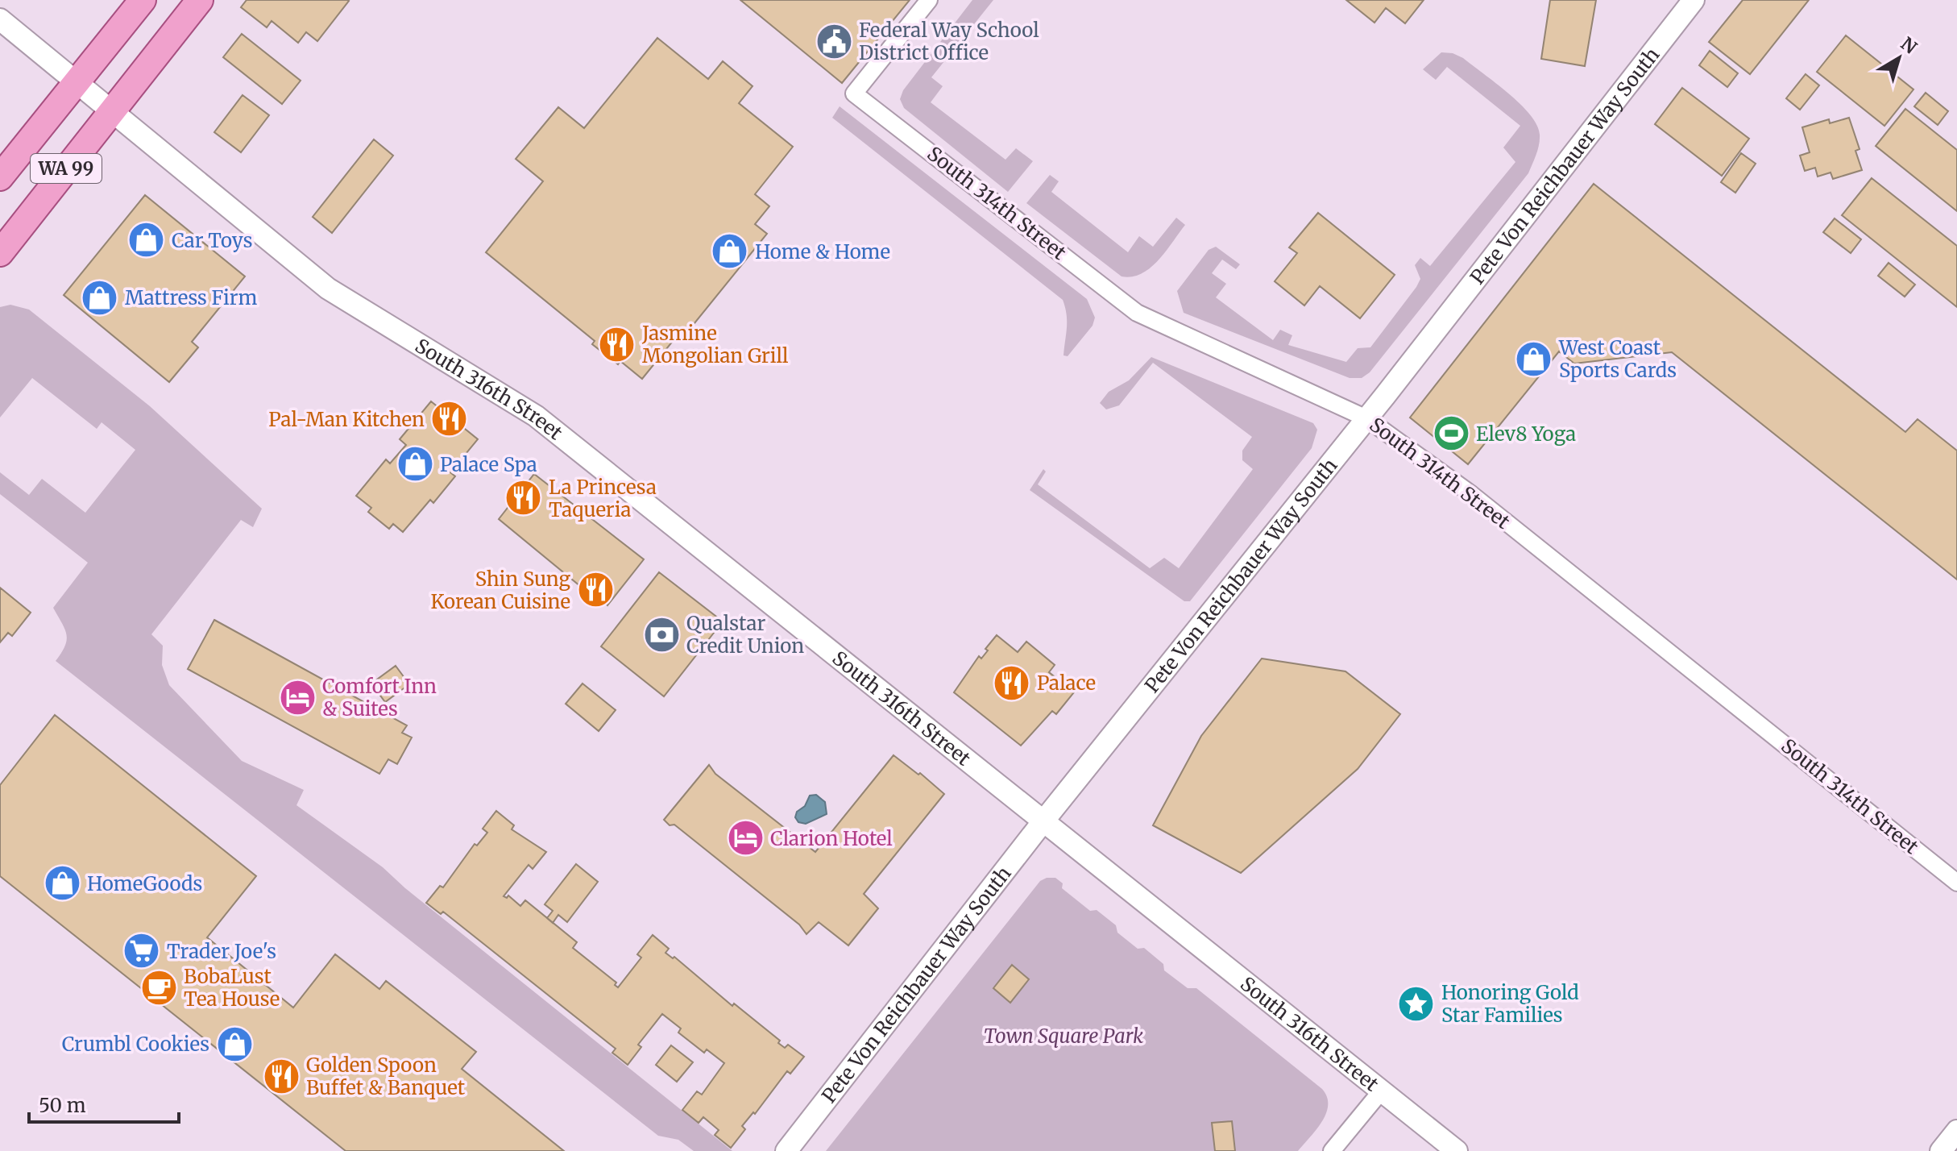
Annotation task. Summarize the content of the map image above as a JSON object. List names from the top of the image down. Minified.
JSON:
{"streets":{"main road":["WA 99"],"street":["Pete Von Reichbauer Way South","South 314th Street","South 316th Street"]},"crossings":[["Pete Von Reichbauer Way South","South 314th Street"],["Pete Von Reichbauer Way South","South 316th Street"],["WA 99","South 316th Street"]],"parks":["Town Square Park"],"places":{"public building":["Federal Way School District Office"],"shop":["Car Toys","Home & Home","Mattress Firm","West Coast Sports Cards","Palace Spa","HomeGoods","Crumbl Cookies"],"restaurant":["Jasmine Mongolian Grill","Pal-Man Kitchen","La Princesa Taqueria","Shin Sung Korean Cuisine","Palace","Golden Spoon Buffet & Banquet"],"sports":["Elev8 Yoga"],"bank":["Qualstar Credit Union"],"hotel":["Comfort Inn & Suites","Clarion Hotel"],"supermarket":["Trader Joe's"],"cafe":["BobaLust Tea House"],"place":["Honoring Gold Star Families"]},"scale_bar":"50 m","north":"top right"}
